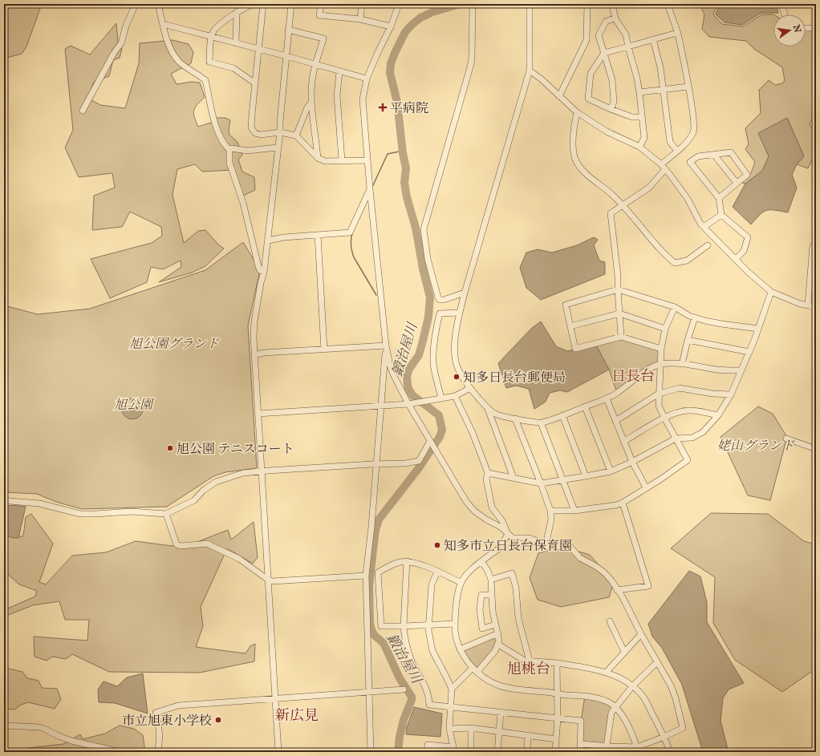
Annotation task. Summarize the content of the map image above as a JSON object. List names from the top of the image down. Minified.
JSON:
{"districts":["日長台","旭桃台","新広見"],"water":["鍛治屋川"],"parks":["旭公園グランド","旭公園","姥山グランド"],"places":{"health":["平病院"],"other":["知多日長台郵便局","旭公園 テニスコート","知多市立日長台保育園","市立旭東小学校"]},"north":"right"}
